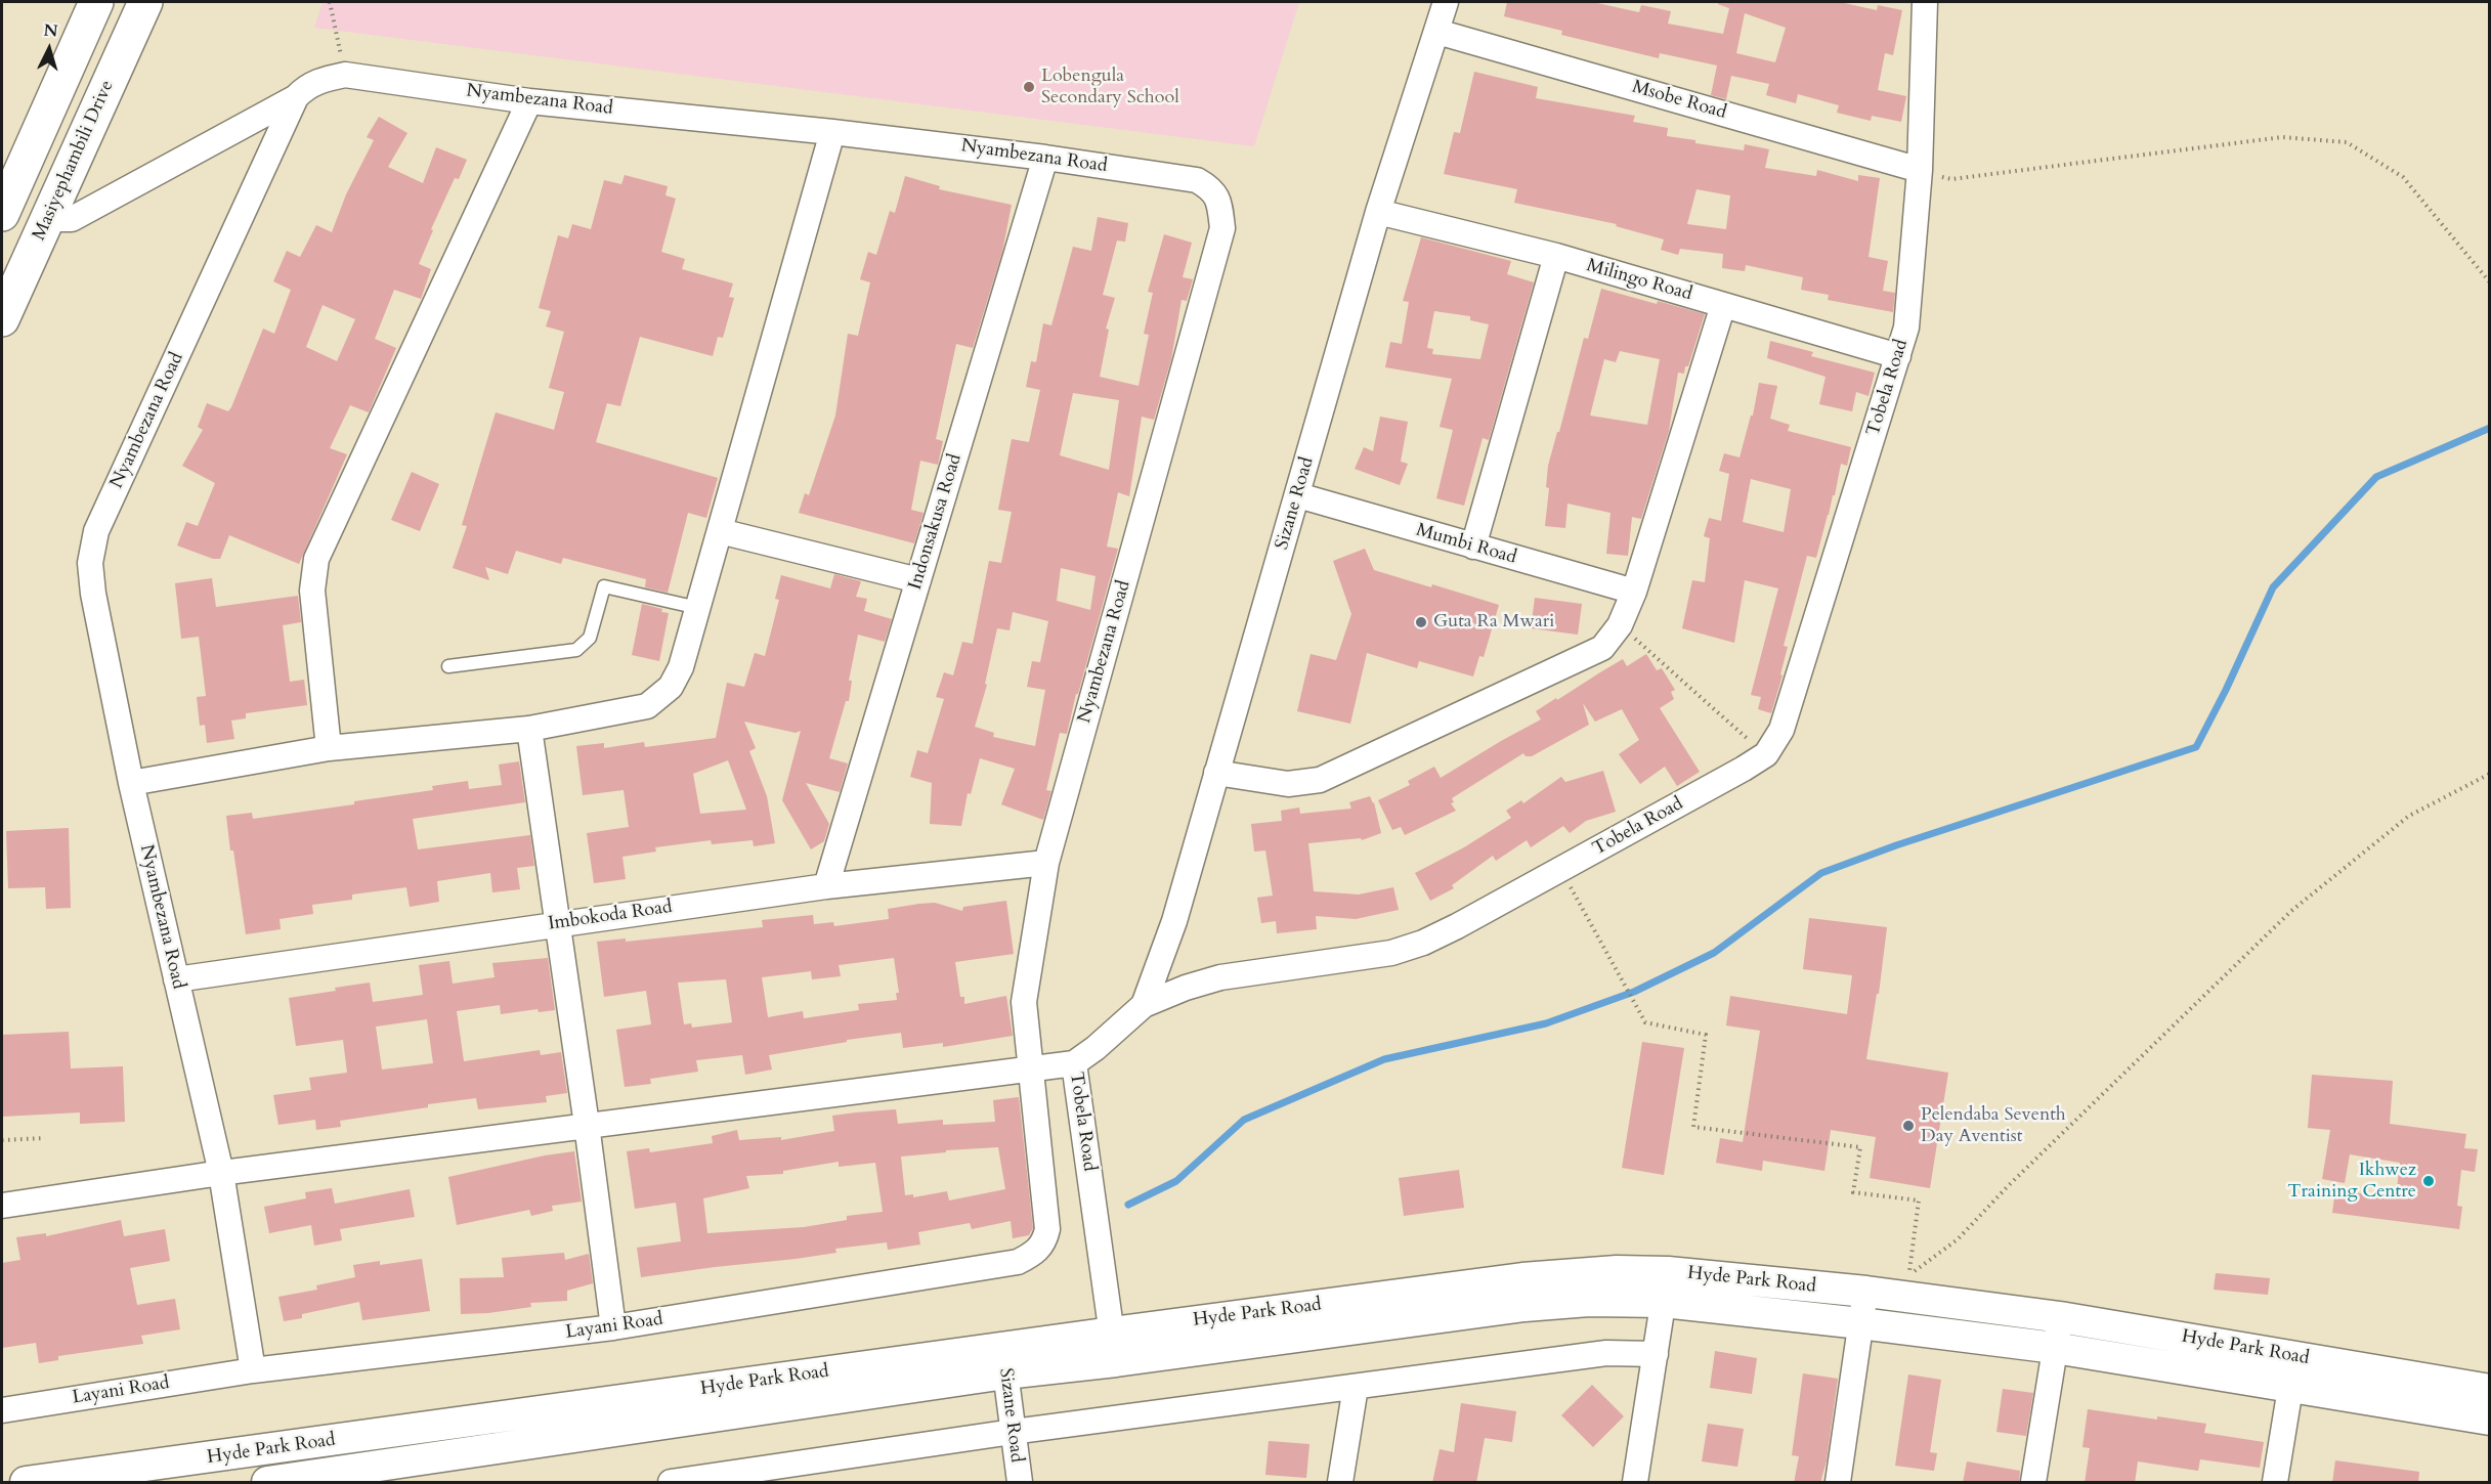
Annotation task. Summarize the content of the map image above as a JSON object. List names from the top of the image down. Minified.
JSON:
{"streets":{"main road":["Masiyephambili Drive"],"street":["Nyambezana Road","Msobe Road","Milingo Road","Tobela Road","Sizane Road","Indonsakusa Road","Mumbi Road","Imbokoda Road","Hyde Park Road","Layani Road"]},"crossings":[["Nyambezana Road","Indonsakusa Road"],["Nyambezana Road","Imbokoda Road"],["Nyambezana Road","Layani Road"],["Msobe Road","Tobela Road"],["Msobe Road","Sizane Road"],["Milingo Road","Tobela Road"],["Milingo Road","Sizane Road"],["Tobela Road","Sizane Road"],["Tobela Road","Hyde Park Road"],["Sizane Road","Mumbi Road"],["Sizane Road","Hyde Park Road"],["Indonsakusa Road","Imbokoda Road"]],"places":["Lobengula Secondary School","Guta Ra Mwari","Pelendaba Seventh Day Aventist","Ikhwez Training Centre"],"north":"top"}
